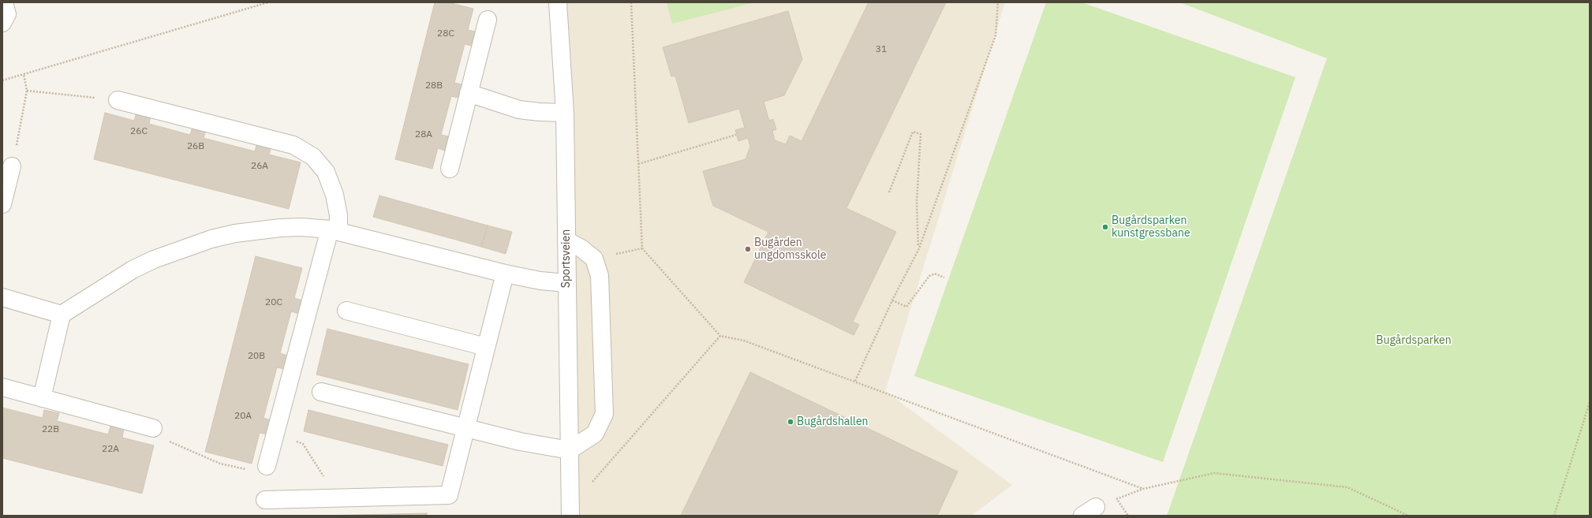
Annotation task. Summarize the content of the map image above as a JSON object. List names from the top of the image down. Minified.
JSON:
{"streets":{"street":["Sportsveien"]},"parks":["Bugårdsparken"],"places":["Bugårdsparken kunstgressbane","Bugården ungdomsskole","Bugårdshallen"],"house_numbers":["28C","31","28B","26C","28A","26B","26A","20C","20B","20A","22B","22A"]}
